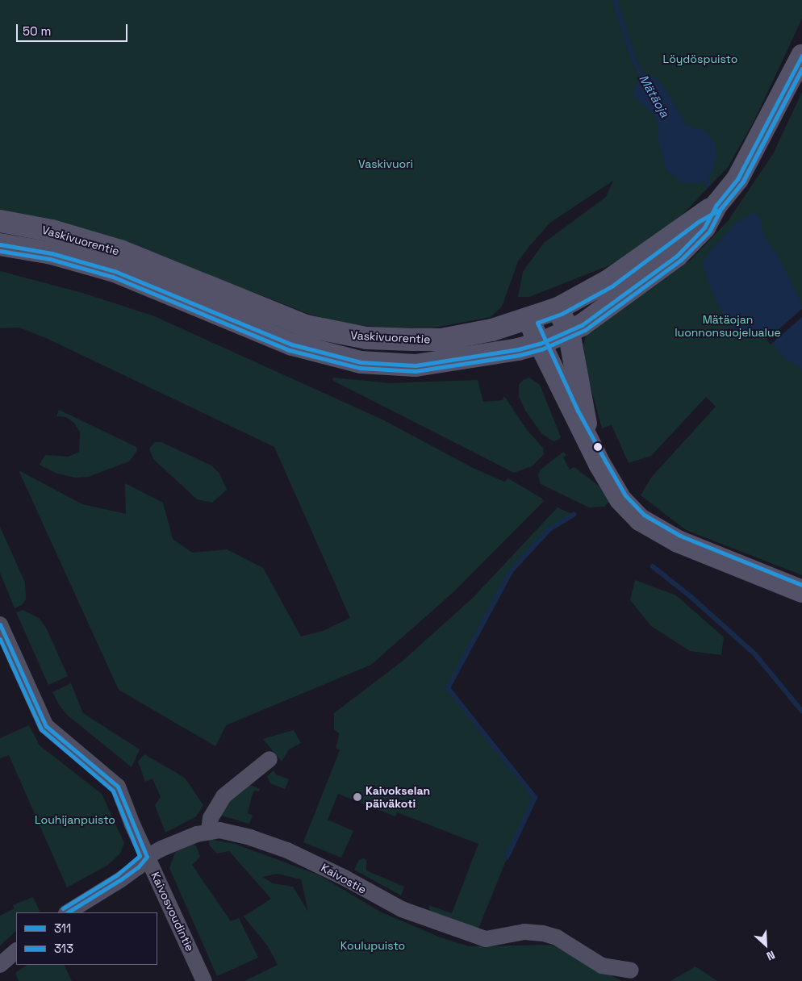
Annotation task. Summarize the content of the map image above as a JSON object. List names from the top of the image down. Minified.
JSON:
{"streets":{"main road":["Vaskivuorentie"],"street":["Kaivostie","Kaivosvoudintie"]},"crossings":[["Kaivostie","Kaivosvoudintie"]],"water":["Mätäoja"],"parks":["Löydöspuisto","Vaskivuori","Mätäojan luonnonsuojelualue","Louhijanpuisto","Koulupuisto"],"places":["Kaivokselan päiväkoti"],"lines":["transit line 311","transit line 313"],"legend":["311","313"],"scale_bar":"50 m","north":"bottom right"}
